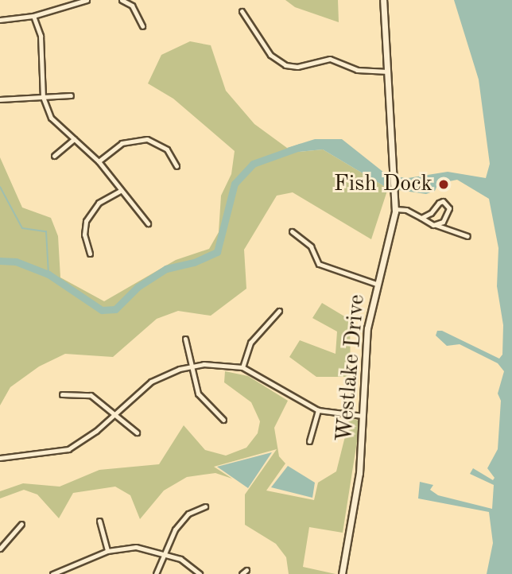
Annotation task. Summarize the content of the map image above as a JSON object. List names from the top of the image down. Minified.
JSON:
{"streets":{"street":["Westlake Drive"]},"places":["Fish Dock"]}
